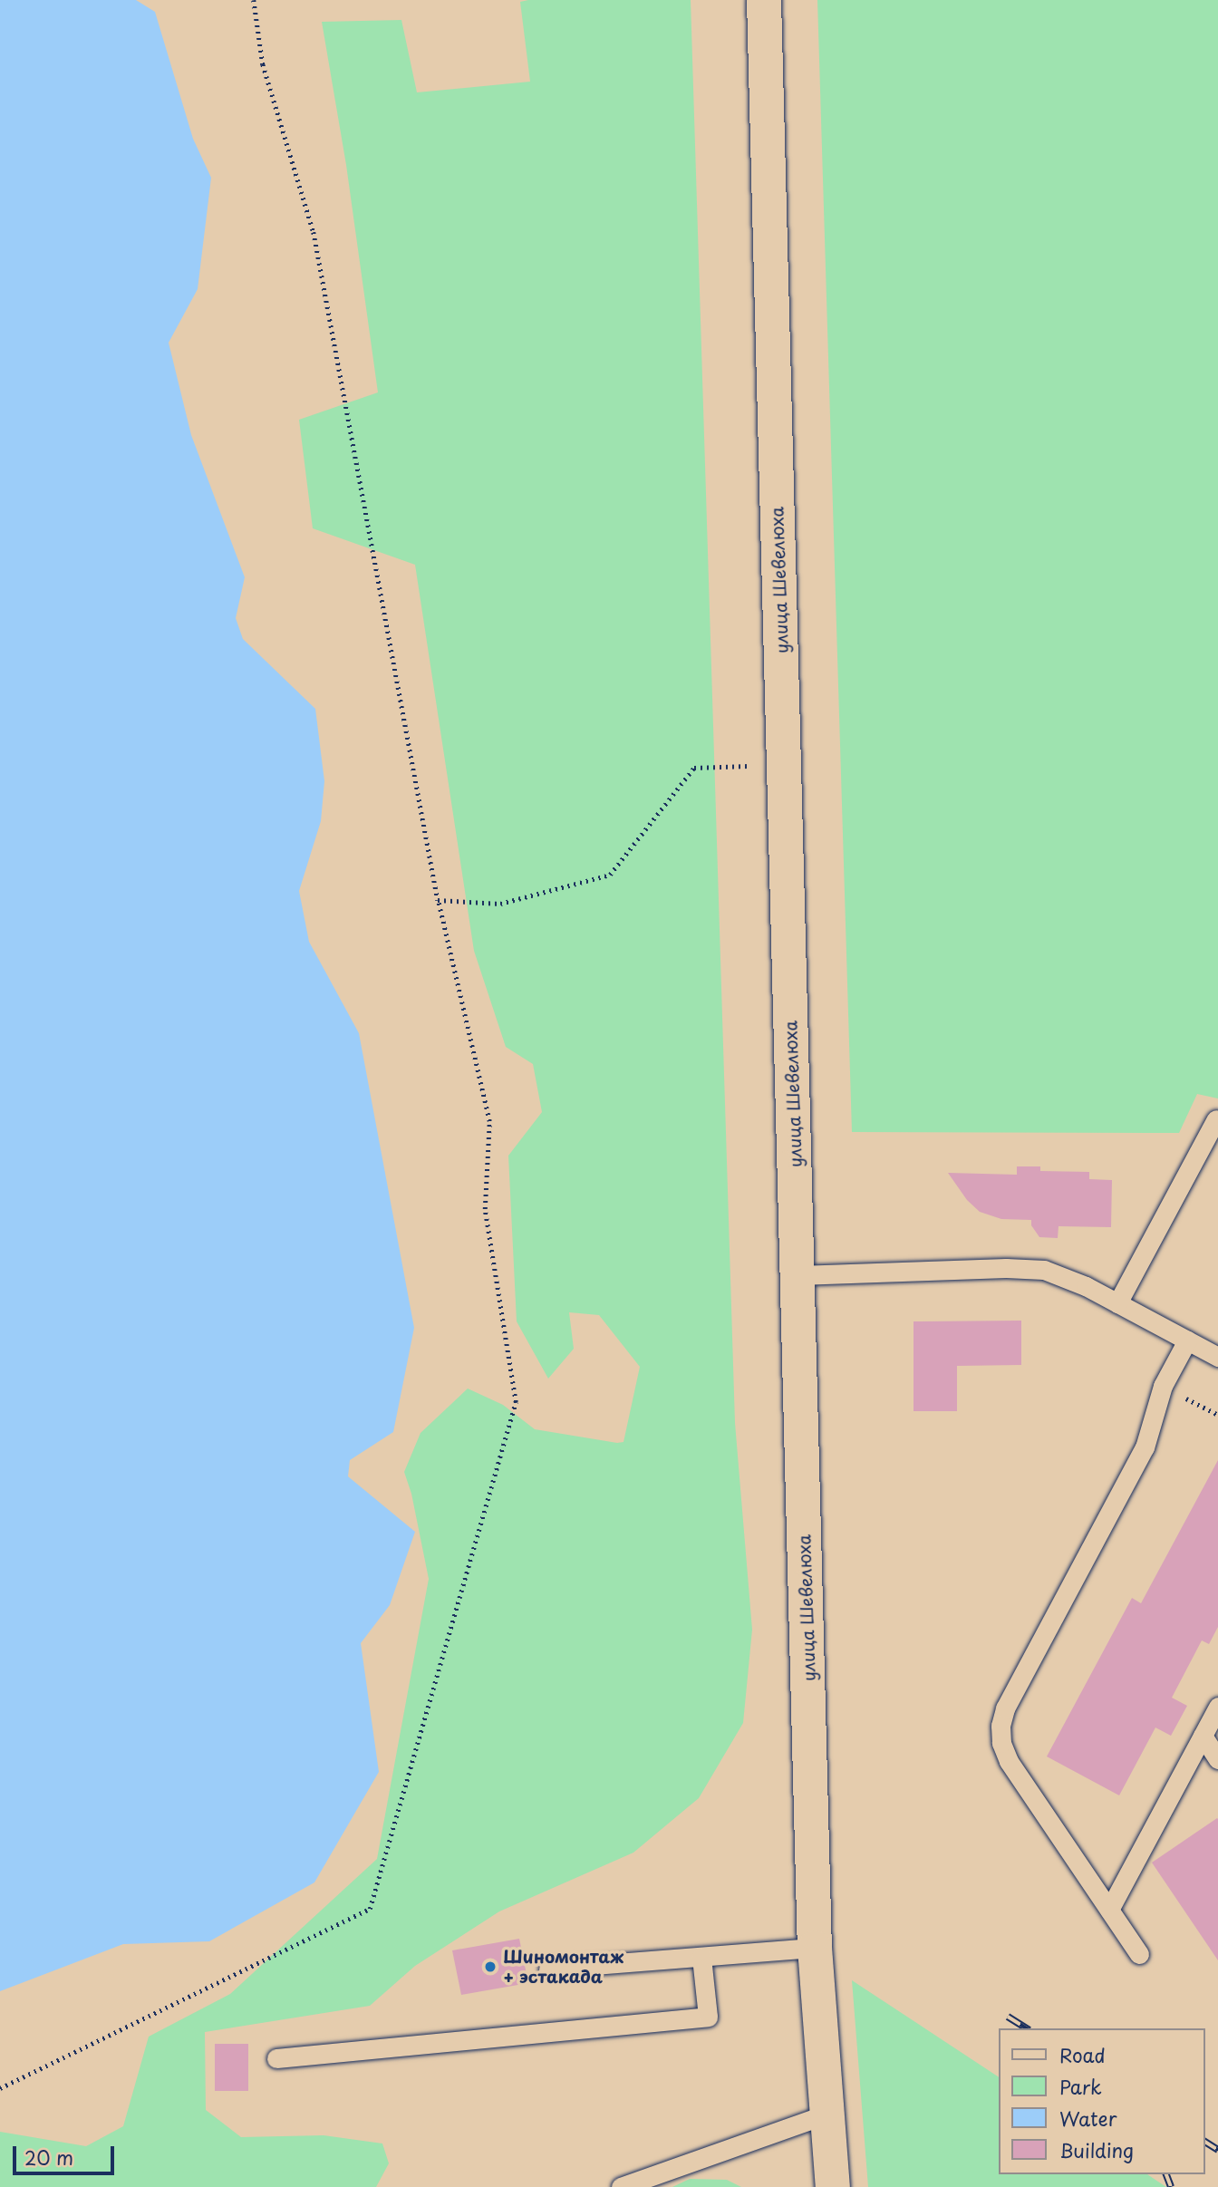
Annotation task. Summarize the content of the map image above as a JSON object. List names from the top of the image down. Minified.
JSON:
{"streets":{"main road":["улица Шевелюха"]},"places":["Шиномонтаж + эстакада"],"legend":["Road","Park","Water","Building"],"scale_bar":"20 m"}
